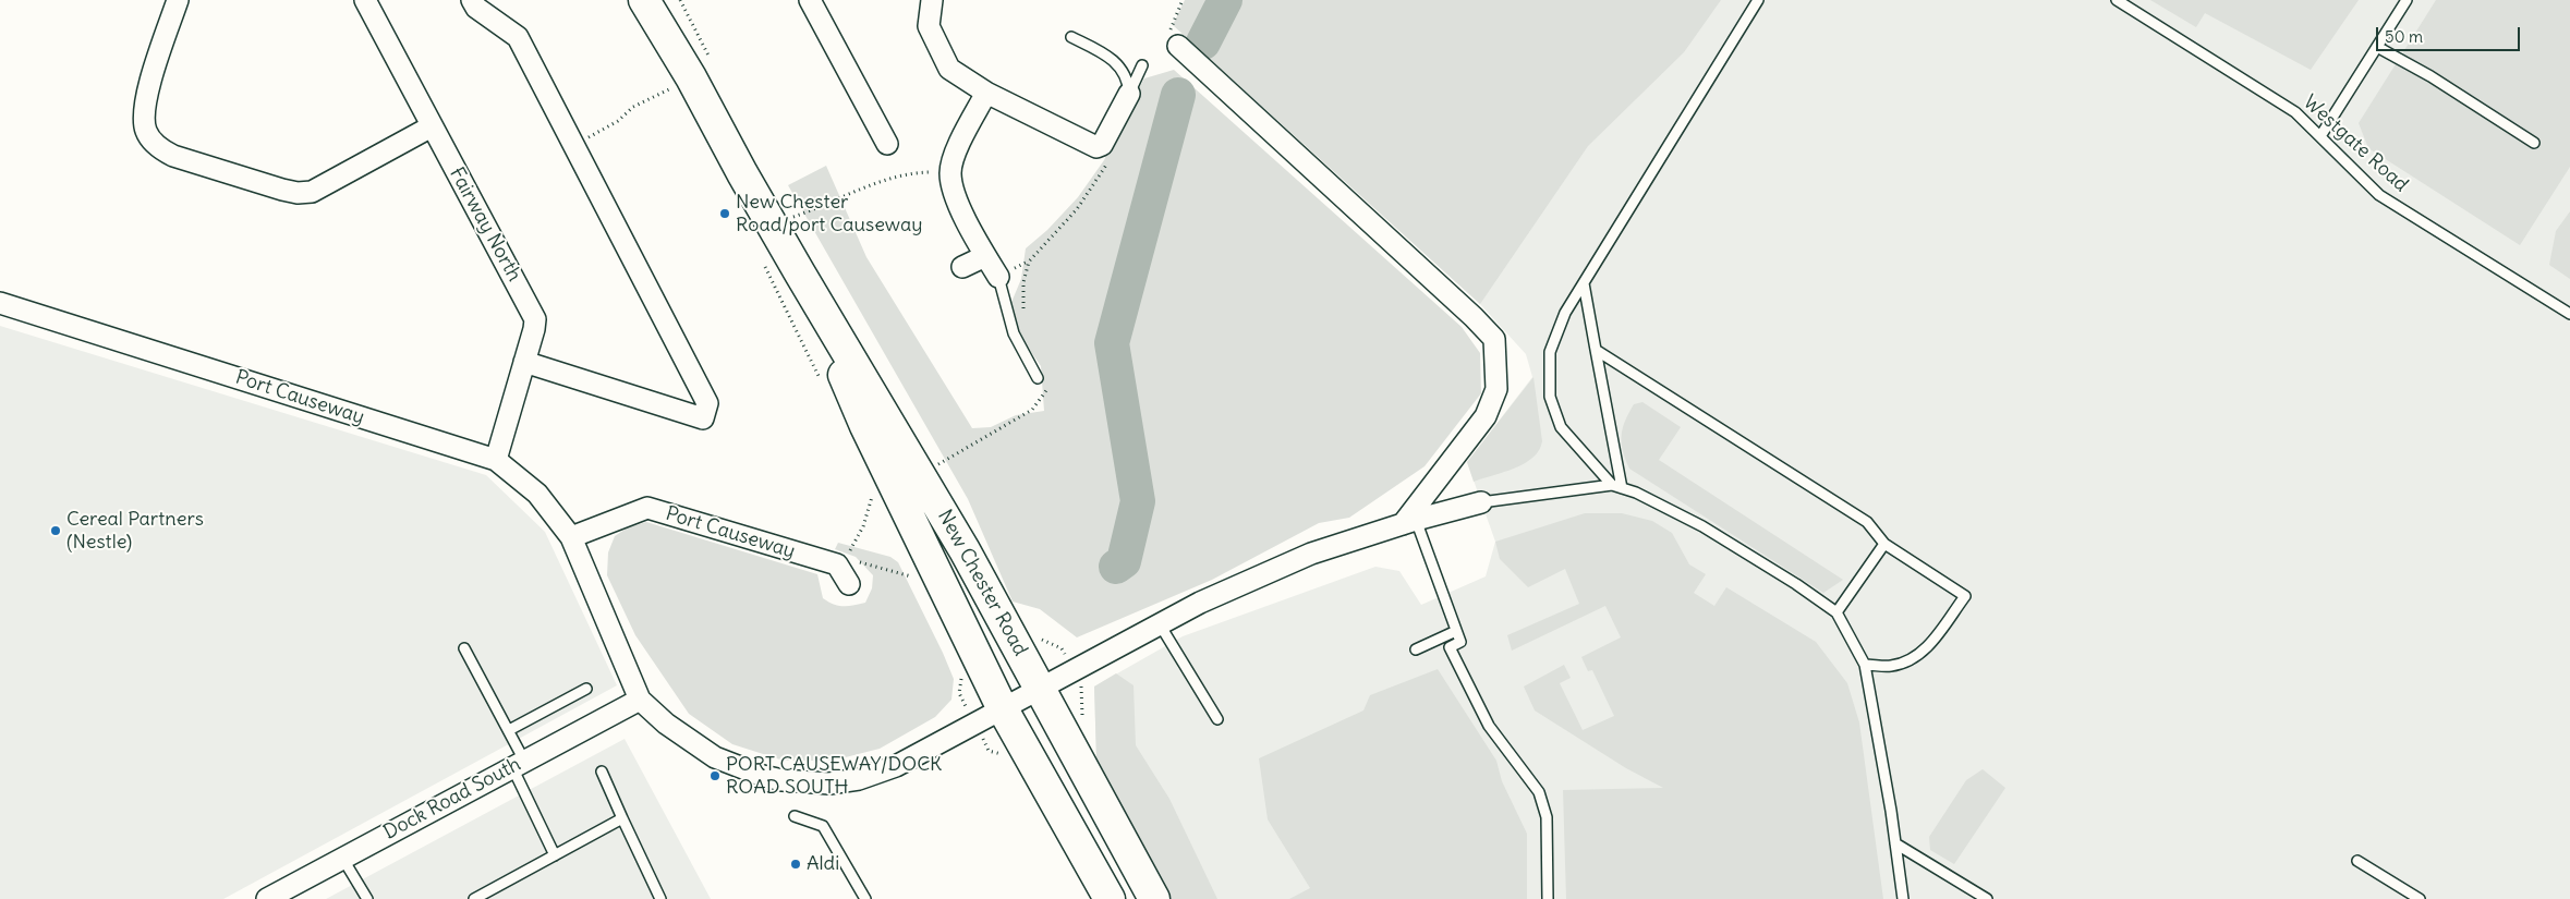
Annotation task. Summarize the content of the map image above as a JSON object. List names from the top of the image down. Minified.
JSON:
{"streets":{"highway":["New Chester Road"],"street":["Fairway North","Port Causeway","Dock Road South"],"lane":["Westgate Road"]},"crossings":[["Fairway North","Port Causeway"],["Port Causeway","New Chester Road"],["Port Causeway","Dock Road South"]],"places":["New Chester Road/port Causeway","Cereal Partners (Nestle)","PORT CAUSEWAY/DOCK ROAD SOUTH","Aldi"],"scale_bar":"50 m"}
